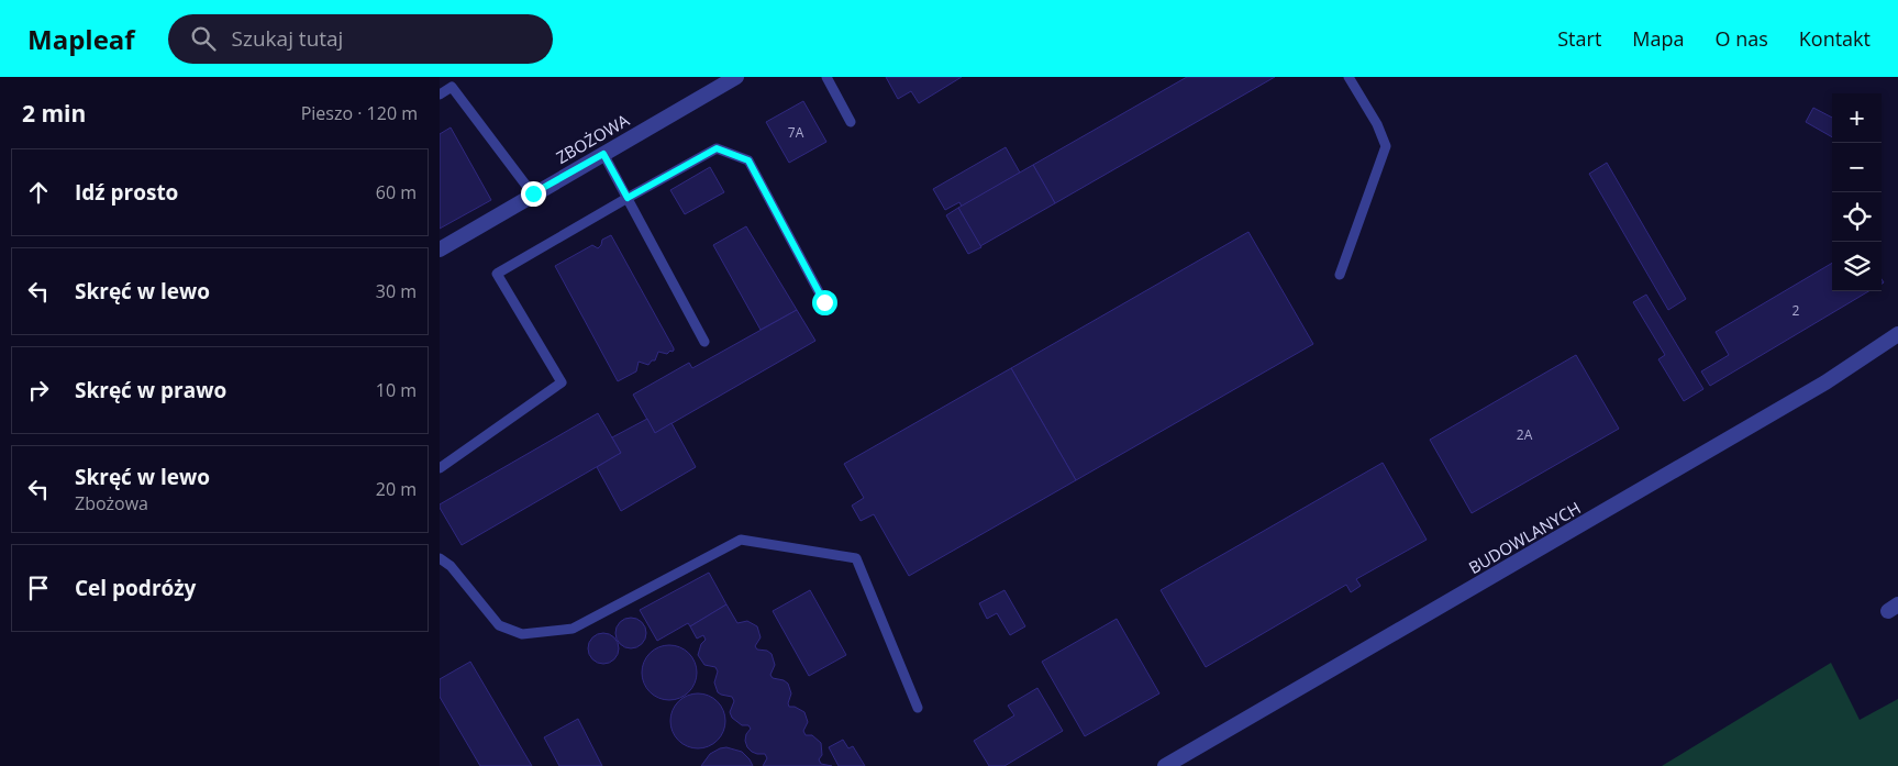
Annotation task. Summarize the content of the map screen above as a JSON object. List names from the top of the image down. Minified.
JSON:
{"streets":{"street":["ZBOŻOWA","BUDOWLANYCH"]},"house_numbers":["7A","2","2A"],"page":{"header":"Mapleaf","search":"Szukaj tutaj","nav":["Start","Mapa","O nas","Kontakt"],"heading":["2 min","Pieszo · 120 m"],"map_buttons":["+","−"],"list":[["Idź prosto","60 m"],["Skręć w lewo","30 m"],["Skręć w prawo","10 m"],["Skręć w lewo","Zbożowa","20 m"],"Cel podróży"]}}
